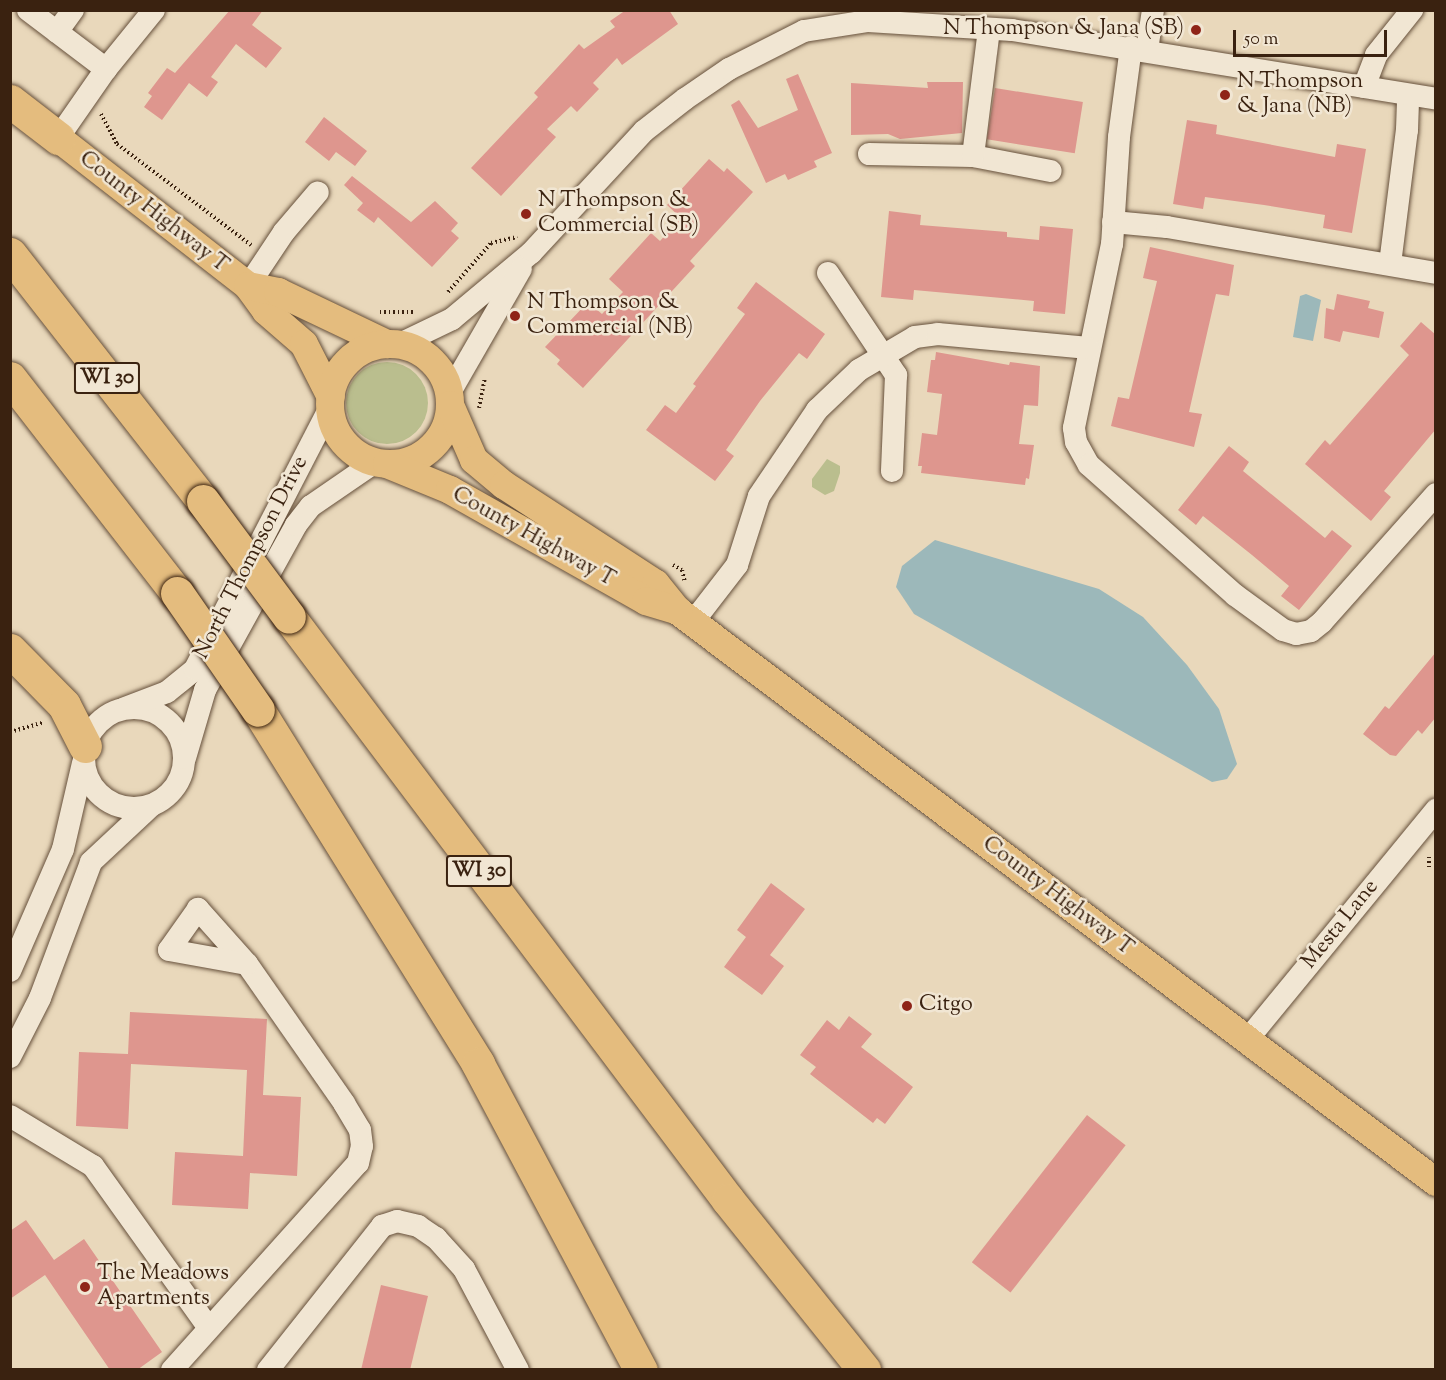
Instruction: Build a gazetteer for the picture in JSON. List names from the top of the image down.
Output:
{
  "streets": {
    "highway": ["WI 30"],
    "main road": ["County Highway T"],
    "street": ["North Thompson Drive", "Mesta Lane"]
  },
  "crossings": [
    ["County Highway T", "North Thompson Drive"],
    ["County Highway T", "Mesta Lane"]
  ],
  "places": [
    "N Thompson & Jana (SB)",
    "N Thompson & Jana (NB)",
    "N Thompson & Commercial (SB)",
    "N Thompson & Commercial (NB)",
    "Citgo",
    "The Meadows Apartments"
  ],
  "scale_bar": "50 m"
}
